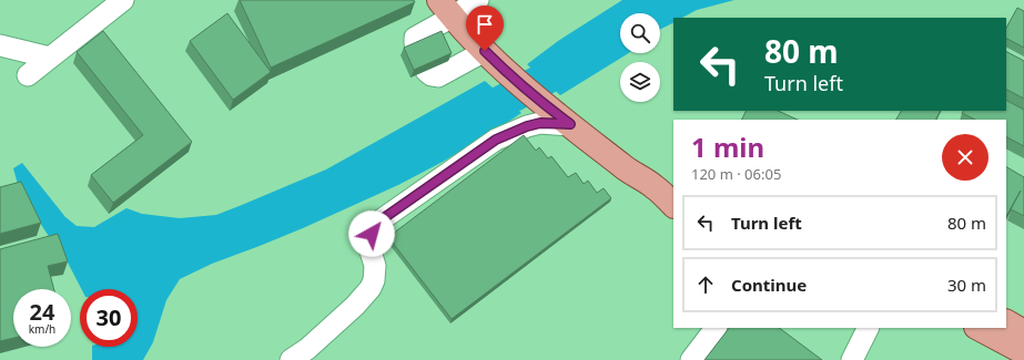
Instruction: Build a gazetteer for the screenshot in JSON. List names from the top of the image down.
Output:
{
  "page": {
    "turn": ["80 m", "Turn left"],
    "heading": ["1 min", "120 m · 06:05"],
    "list": [
      {
        "name": "Turn left",
        "value": "80 m"
      },
      {
        "name": "Continue",
        "value": "30 m"
      }
    ],
    "speed": "24 km/h",
    "limit": "30"
  }
}
